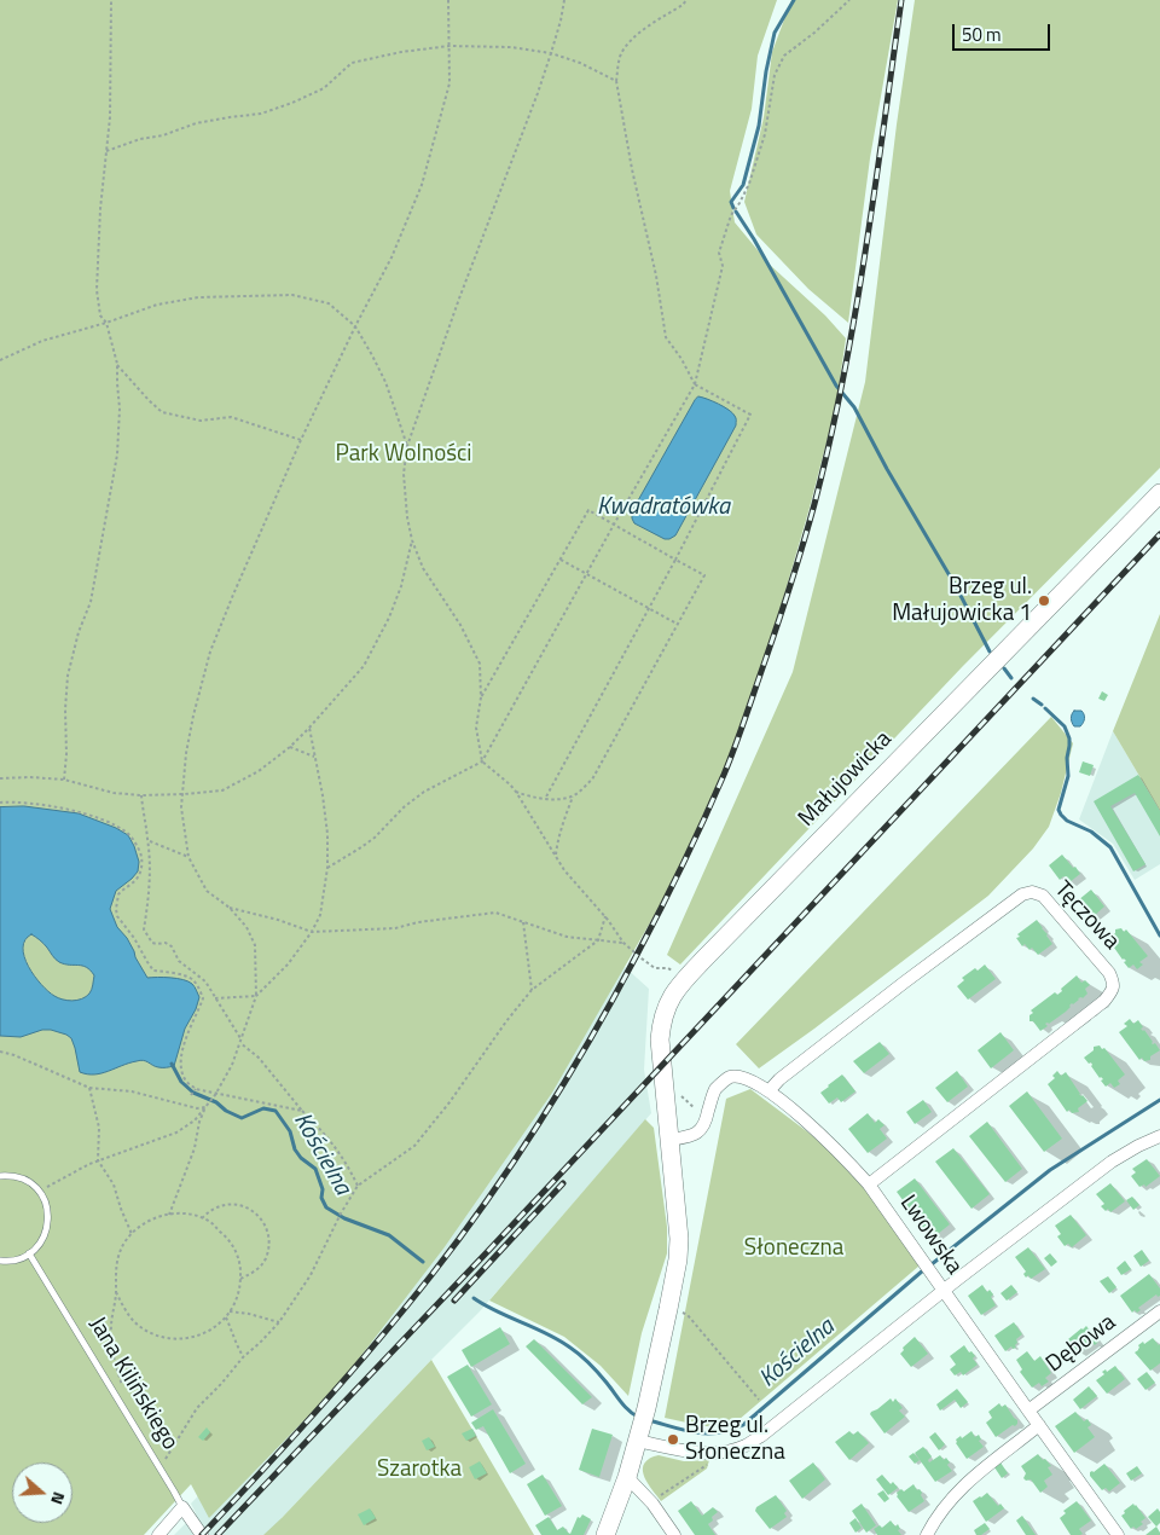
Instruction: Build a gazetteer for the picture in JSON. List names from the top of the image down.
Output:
{
  "streets": {
    "street": [
      "Małujowicka",
      "Tęczowa",
      "Lwowska",
      "Dębowa",
      "Jana Kilińskiego"
    ]
  },
  "crossings": [
    ["Małujowicka", "Lwowska"],
    ["Tęczowa", "Lwowska"],
    ["Lwowska", "Dębowa"]
  ],
  "water": ["Kwadratówka", "Kościelna"],
  "parks": ["Park Wolności", "Słoneczna", "Szarotka"],
  "places": ["Brzeg ul. Małujowicka 1", "Brzeg ul. Słoneczna"],
  "scale_bar": "50 m",
  "north": "right"
}
